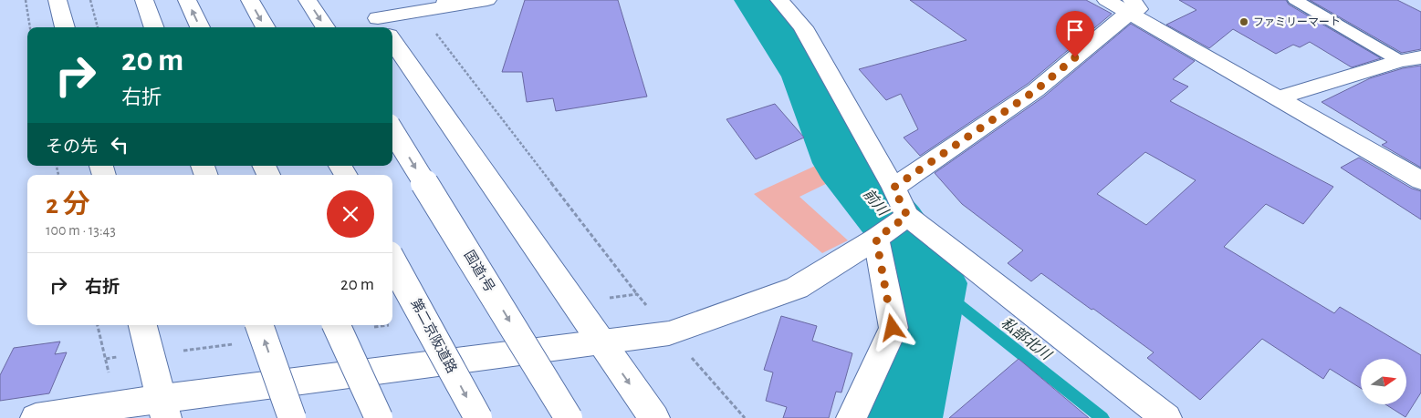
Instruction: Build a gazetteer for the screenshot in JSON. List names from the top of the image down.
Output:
{
  "streets": {
    "main road": ["国道1号", "第二京阪道路"]
  },
  "water": ["前川", "私部北川"],
  "places": ["ファミリーマート"],
  "north": "right",
  "page": {
    "turn": ["20 m", "右折"],
    "then": "その先",
    "heading": ["2 分", "100 m · 13:43"],
    "list": [
      {
        "name": "右折",
        "value": "20 m"
      }
    ]
  }
}
